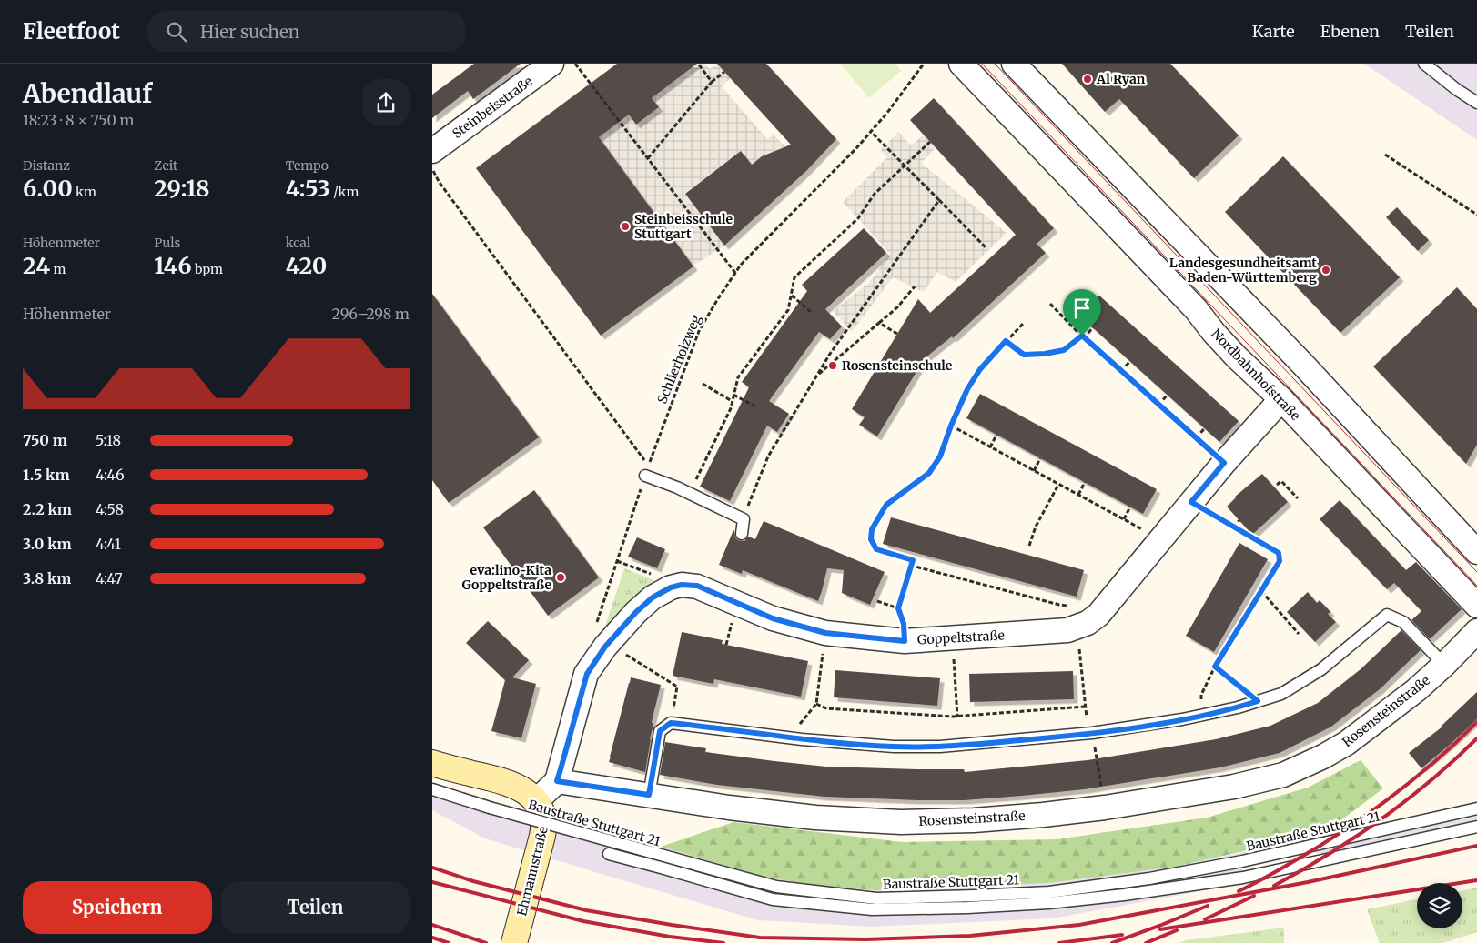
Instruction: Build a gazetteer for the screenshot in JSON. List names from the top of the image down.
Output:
{
  "streets": {
    "street": [
      "Steinbeisstraße",
      "Nordbahnhofstraße",
      "Goppeltstraße",
      "Rosensteinstraße",
      "Ehmannstraße"
    ],
    "lane": ["Baustraße Stuttgart 21"],
    "path": ["Schlierholzweg"]
  },
  "crossings": [
    ["Schlierholzweg", "Goppeltstraße"],
    ["Nordbahnhofstraße", "Goppeltstraße"],
    ["Goppeltstraße", "Rosensteinstraße"]
  ],
  "places": [
    "Al Ryan",
    "Steinbeisschule Stuttgart",
    "Landesgesundheitsamt Baden-Württemberg",
    "Rosensteinschule",
    "eva:lino-Kita Goppeltstraße"
  ],
  "page": {
    "header": "Fleetfoot",
    "search": "Hier suchen",
    "nav": ["Karte", "Ebenen", "Teilen"],
    "heading": ["Abendlauf", "18:23 · 8 × 750 m"],
    "stats": [
      ["Distanz", "6.00 km"],
      ["Zeit", "29:18"],
      ["Tempo", "4:53 /km"],
      ["Höhenmeter", "24 m"],
      ["Puls", "146 bpm"],
      ["kcal", "420"]
    ],
    "chart": ["Höhenmeter", "296–298 m"],
    "list": [
      {
        "name": "750 m",
        "note": "5:18"
      },
      {
        "name": "1.5 km",
        "note": "4:46"
      },
      {
        "name": "2.2 km",
        "note": "4:58"
      },
      {
        "name": "3.0 km",
        "note": "4:41"
      },
      {
        "name": "3.8 km",
        "note": "4:47"
      }
    ],
    "buttons": ["Speichern", "Teilen"]
  }
}
